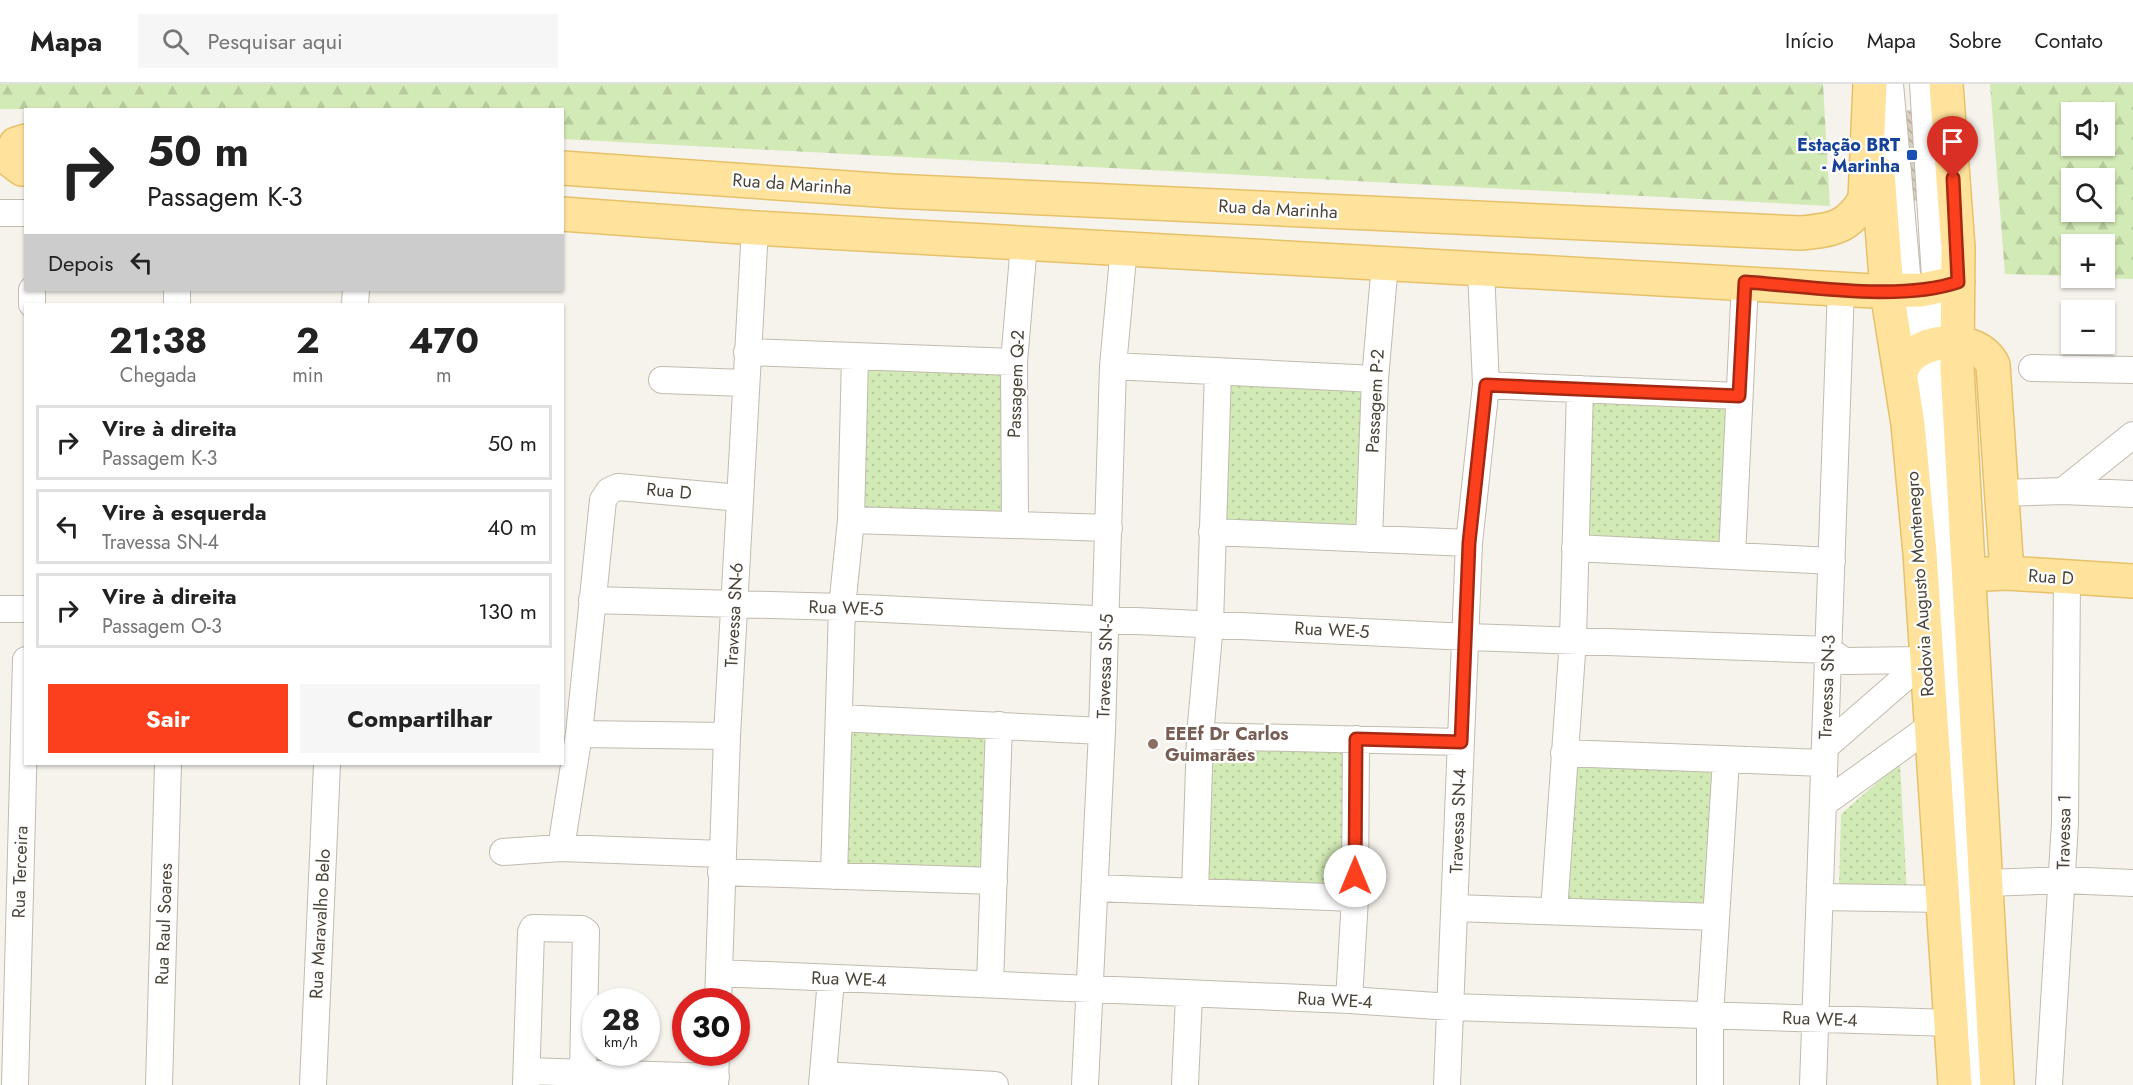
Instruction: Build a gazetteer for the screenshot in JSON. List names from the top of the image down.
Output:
{
  "streets": {
    "main road": ["Rua da Marinha", "Rua D", "Rodovia Augusto Montenegro"],
    "street": [
      "Passagem Q-2",
      "Passagem P-2",
      "Rua WE-5",
      "Travessa SN-6",
      "Travessa SN-5",
      "Travessa SN-3",
      "Travessa SN-4",
      "Travessa 1",
      "Rua Terceira",
      "Rua Raul Soares",
      "Rua Maravalho Belo",
      "Rua WE-4"
    ]
  },
  "crossings": [
    ["Rua da Marinha", "Rodovia Augusto Montenegro"],
    ["Rua D", "Rodovia Augusto Montenegro"],
    ["Rua D", "Rua WE-5"],
    ["Rua D", "Travessa SN-6"],
    ["Rua D", "Travessa 1"],
    ["Rodovia Augusto Montenegro", "Rua WE-5"],
    ["Rodovia Augusto Montenegro", "Rua WE-4"],
    ["Rua WE-5", "Travessa SN-6"],
    ["Rua WE-5", "Travessa SN-5"],
    ["Rua WE-5", "Travessa SN-3"],
    ["Rua WE-5", "Travessa SN-4"],
    ["Travessa SN-6", "Rua WE-4"],
    ["Travessa SN-5", "Rua WE-4"],
    ["Travessa SN-3", "Rua WE-4"],
    ["Travessa SN-4", "Rua WE-4"]
  ],
  "places": {
    "transit": ["Estação BRT - Marinha"],
    "other": ["EEEf Dr Carlos Guimarães"]
  },
  "page": {
    "header": "Mapa",
    "search": "Pesquisar aqui",
    "nav": [
      "Início",
      "Mapa",
      "Sobre",
      "Contato"
    ],
    "map_buttons": ["+", "−"],
    "turn": ["50 m", "Passagem K-3"],
    "then": "Depois",
    "eta": [
      "21:38",
      "Chegada",
      "2",
      "min",
      "470",
      "m"
    ],
    "list": [
      {
        "name": "Vire à direita",
        "note": "Passagem K-3",
        "value": "50 m"
      },
      {
        "name": "Vire à esquerda",
        "note": "Travessa SN-4",
        "value": "40 m"
      },
      {
        "name": "Vire à direita",
        "note": "Passagem O-3",
        "value": "130 m"
      }
    ],
    "buttons": ["Sair", "Compartilhar"],
    "speed": "28 km/h",
    "limit": "30"
  }
}
